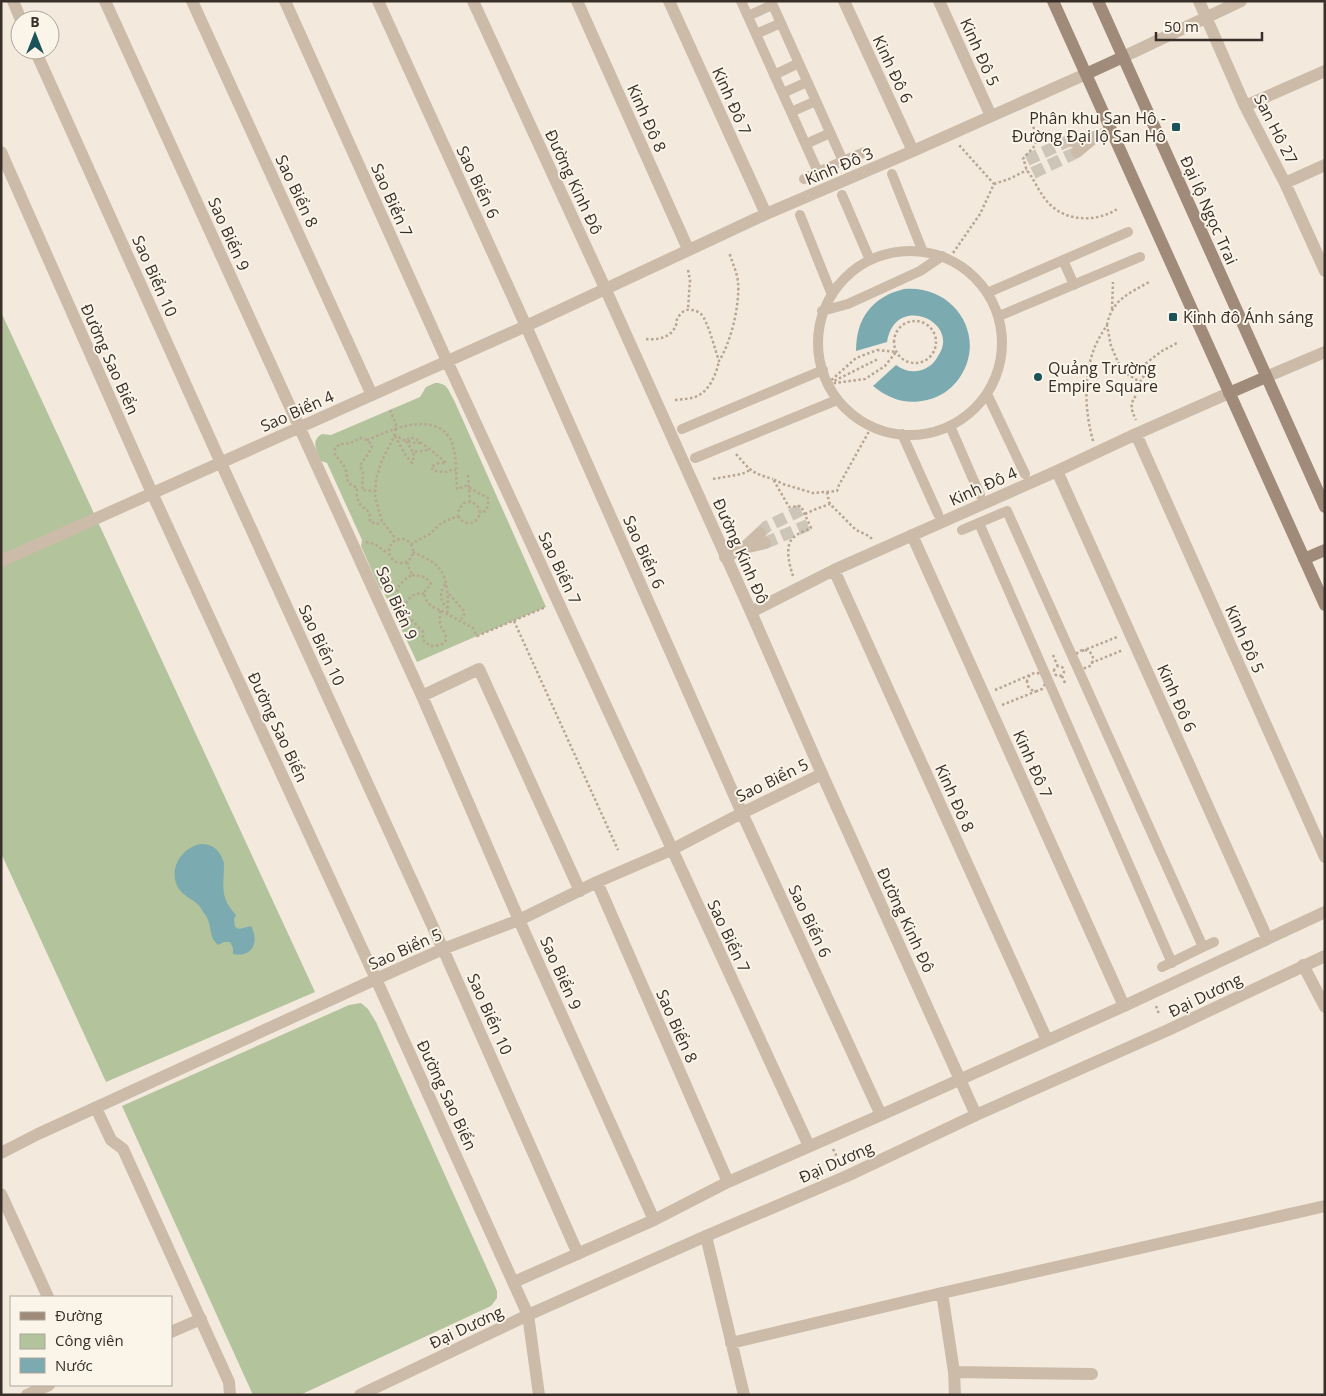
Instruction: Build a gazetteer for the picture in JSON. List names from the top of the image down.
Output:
{
  "streets": {
    "main road": ["Đại lộ Ngọc Trai"],
    "street": [
      "Kinh Đô 5",
      "Kinh Đô 6",
      "Kinh Đô 7",
      "Kinh Đô 8",
      "San Hô 27",
      "Kinh Đô 3",
      "Sao Biển 6",
      "Đường Kinh Đô",
      "Sao Biển 8",
      "Sao Biển 7",
      "Sao Biển 9",
      "Sao Biển 10",
      "Đường Sao Biển",
      "Sao Biển 4",
      "Kinh Đô 4",
      "Sao Biển 5",
      "Đại Dương"
    ]
  },
  "crossings": [
    ["Kinh Đô 5", "Kinh Đô 3"],
    ["Kinh Đô 5", "Kinh Đô 4"],
    ["Kinh Đô 6", "Kinh Đô 3"],
    ["Kinh Đô 6", "Kinh Đô 4"],
    ["Kinh Đô 7", "Kinh Đô 3"],
    ["Kinh Đô 7", "Kinh Đô 4"],
    ["Kinh Đô 8", "Kinh Đô 3"],
    ["Kinh Đô 8", "Kinh Đô 4"],
    ["Kinh Đô 3", "Đường Kinh Đô"],
    ["Kinh Đô 3", "Sao Biển 4"],
    ["Sao Biển 6", "Sao Biển 4"],
    ["Sao Biển 6", "Sao Biển 5"],
    ["Đường Kinh Đô", "Sao Biển 4"],
    ["Đường Kinh Đô", "Kinh Đô 4"],
    ["Đường Kinh Đô", "Sao Biển 5"],
    ["Đường Kinh Đô", "Đại Dương"],
    ["Sao Biển 8", "Sao Biển 4"],
    ["Sao Biển 8", "Sao Biển 5"],
    ["Sao Biển 7", "Sao Biển 4"],
    ["Sao Biển 7", "Sao Biển 5"],
    ["Sao Biển 9", "Sao Biển 4"],
    ["Sao Biển 9", "Sao Biển 5"],
    ["Sao Biển 10", "Sao Biển 4"],
    ["Sao Biển 10", "Sao Biển 5"],
    ["Đường Sao Biển", "Sao Biển 4"],
    ["Đường Sao Biển", "Sao Biển 5"],
    ["Đường Sao Biển", "Đại Dương"]
  ],
  "places": {
    "transit": ["Phân khu San Hô - Đường Đại lộ San Hô", "Kinh đô Ánh sáng"],
    "other": ["Quảng Trường Empire Square"]
  },
  "legend": ["Đường", "Công viên", "Nước"],
  "scale_bar": "50 m",
  "north": "top"
}
